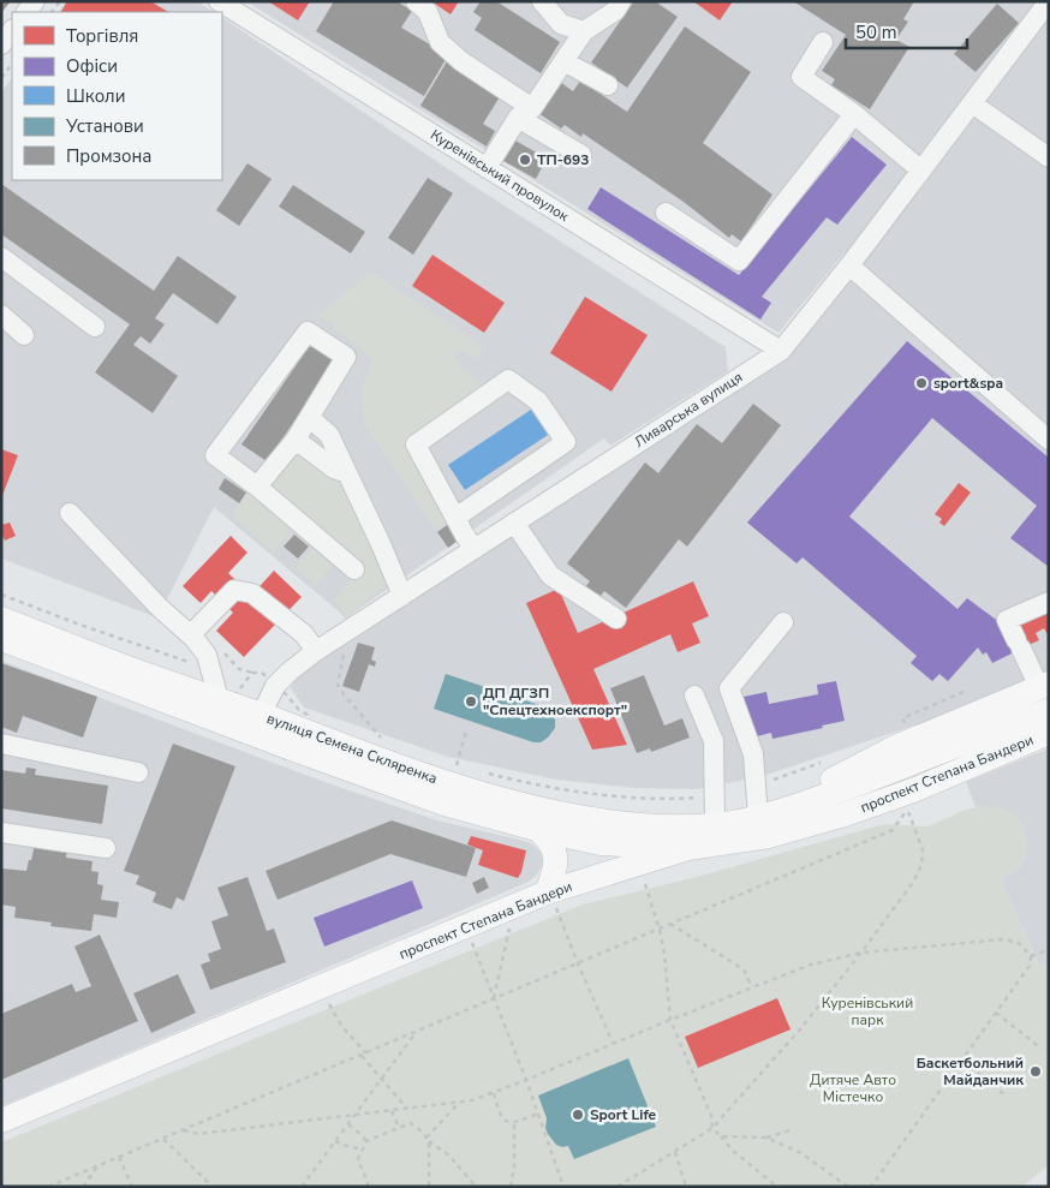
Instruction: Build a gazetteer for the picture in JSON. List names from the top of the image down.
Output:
{
  "streets": {
    "main road": ["вулиця Семена Скляренка", "проспект Степана Бандери"],
    "street": ["Куренівський провулок", "Ливарська вулиця"]
  },
  "crossings": [
    ["Куренівський провулок", "Ливарська вулиця"],
    ["Ливарська вулиця", "вулиця Семена Скляренка"],
    ["вулиця Семена Скляренка", "проспект Степана Бандери"]
  ],
  "parks": ["Куренівський парк", "Дитяче Авто Містечко"],
  "places": [
    "ТП-693",
    "sport&spa",
    "ДП ДГЗП \"Спецтехноекспорт\"",
    "Баскетбольний Майданчик",
    "Sport Life"
  ],
  "legend": [
    "Торгівля",
    "Офіси",
    "Школи",
    "Установи",
    "Промзона"
  ],
  "scale_bar": "50 m"
}
